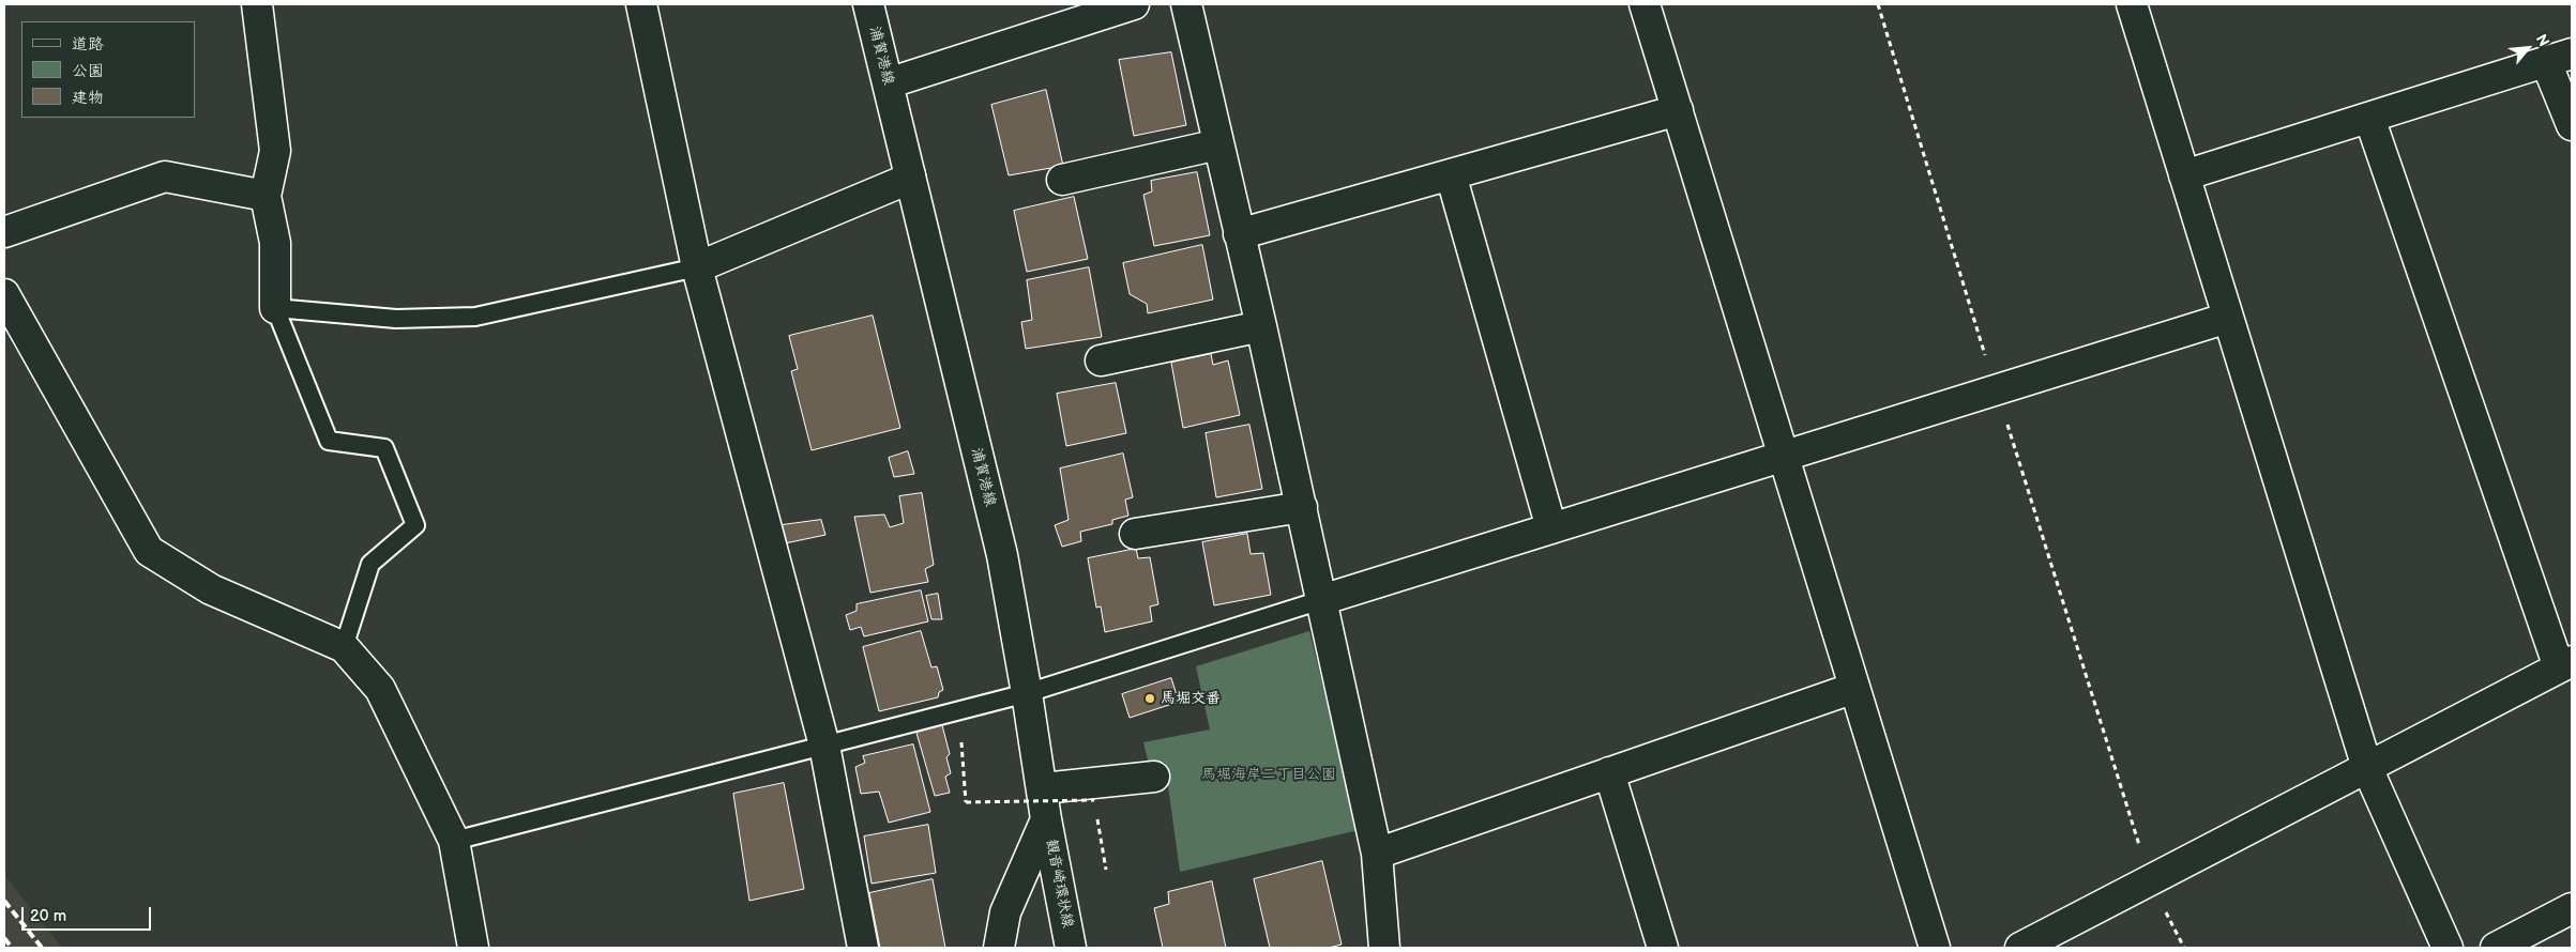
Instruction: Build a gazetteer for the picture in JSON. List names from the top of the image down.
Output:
{
  "streets": {
    "street": ["浦賀港線", "観音崎環状線"]
  },
  "crossings": [
    ["浦賀港線", "観音崎環状線"]
  ],
  "parks": ["馬堀海岸二丁目公園"],
  "places": ["馬堀交番"],
  "legend": ["道路", "公園", "建物"],
  "scale_bar": "20 m",
  "north": "top right"
}
